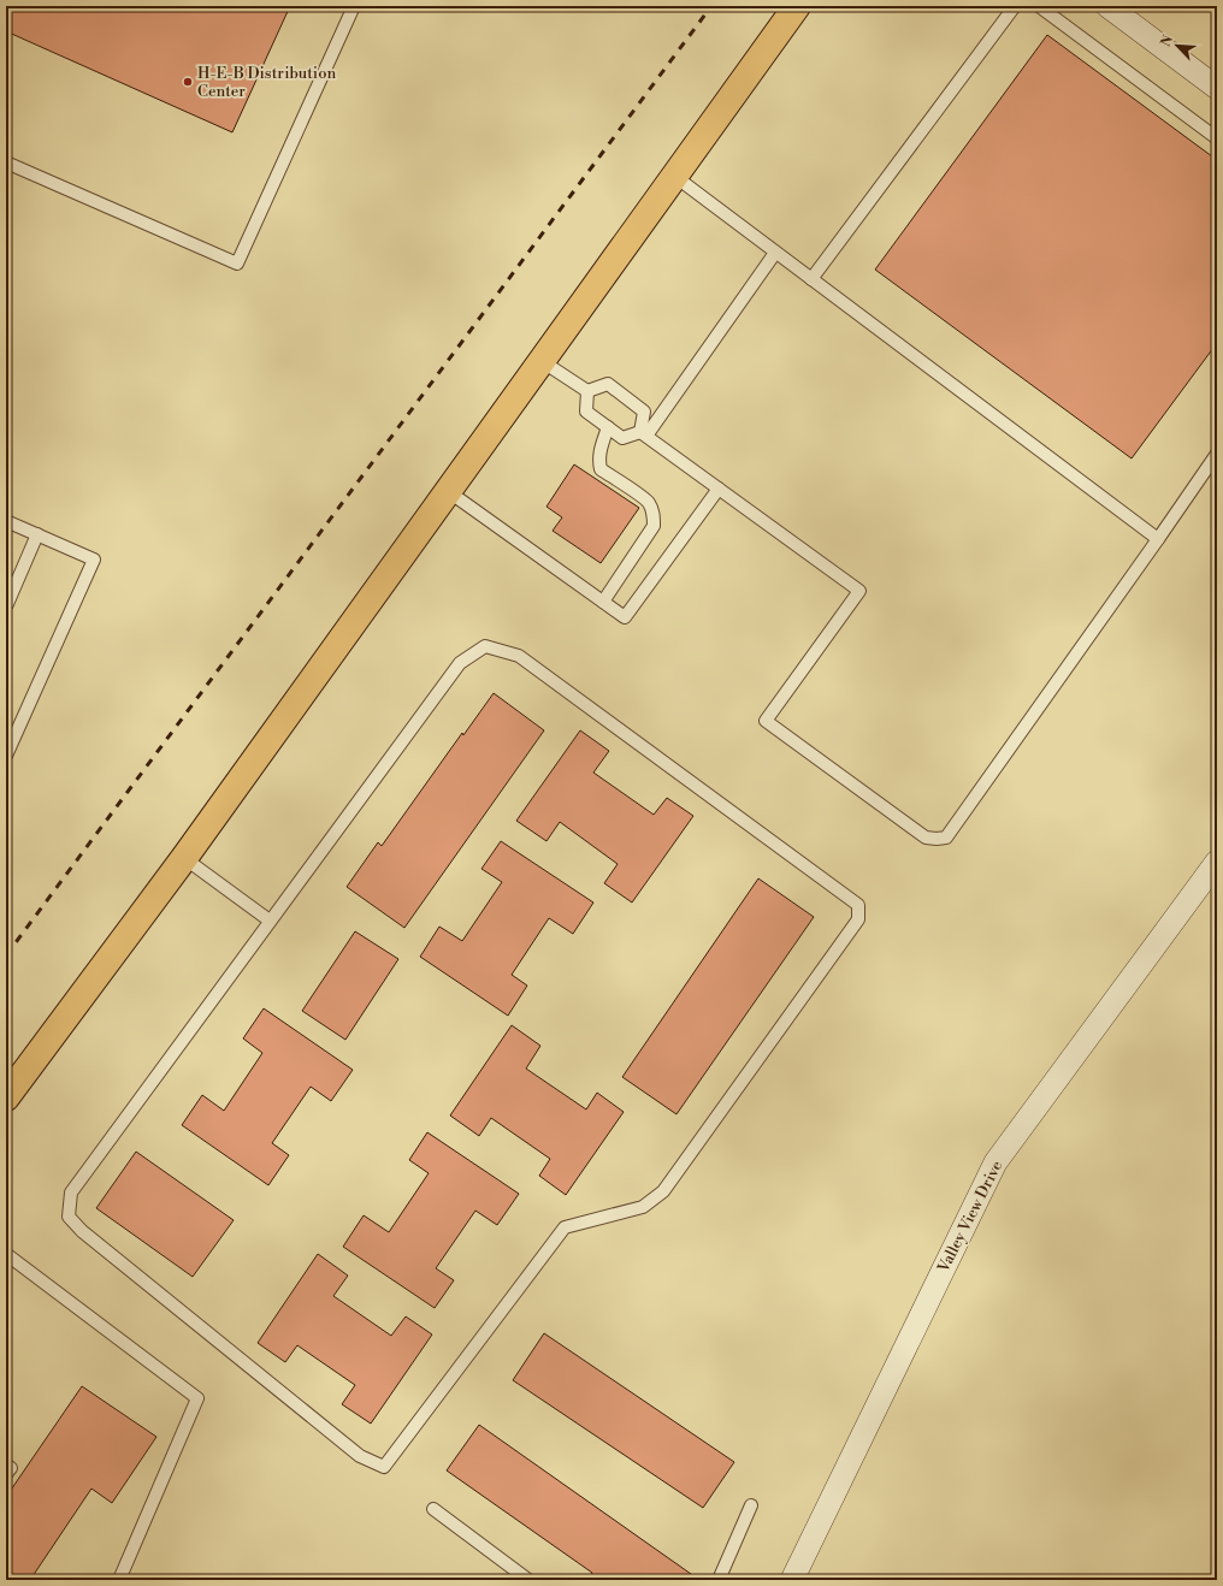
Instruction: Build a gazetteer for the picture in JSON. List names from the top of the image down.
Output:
{
  "streets": {
    "street": ["Valley View Drive"]
  },
  "places": ["H-E-B Distribution Center"],
  "north": "top left"
}
